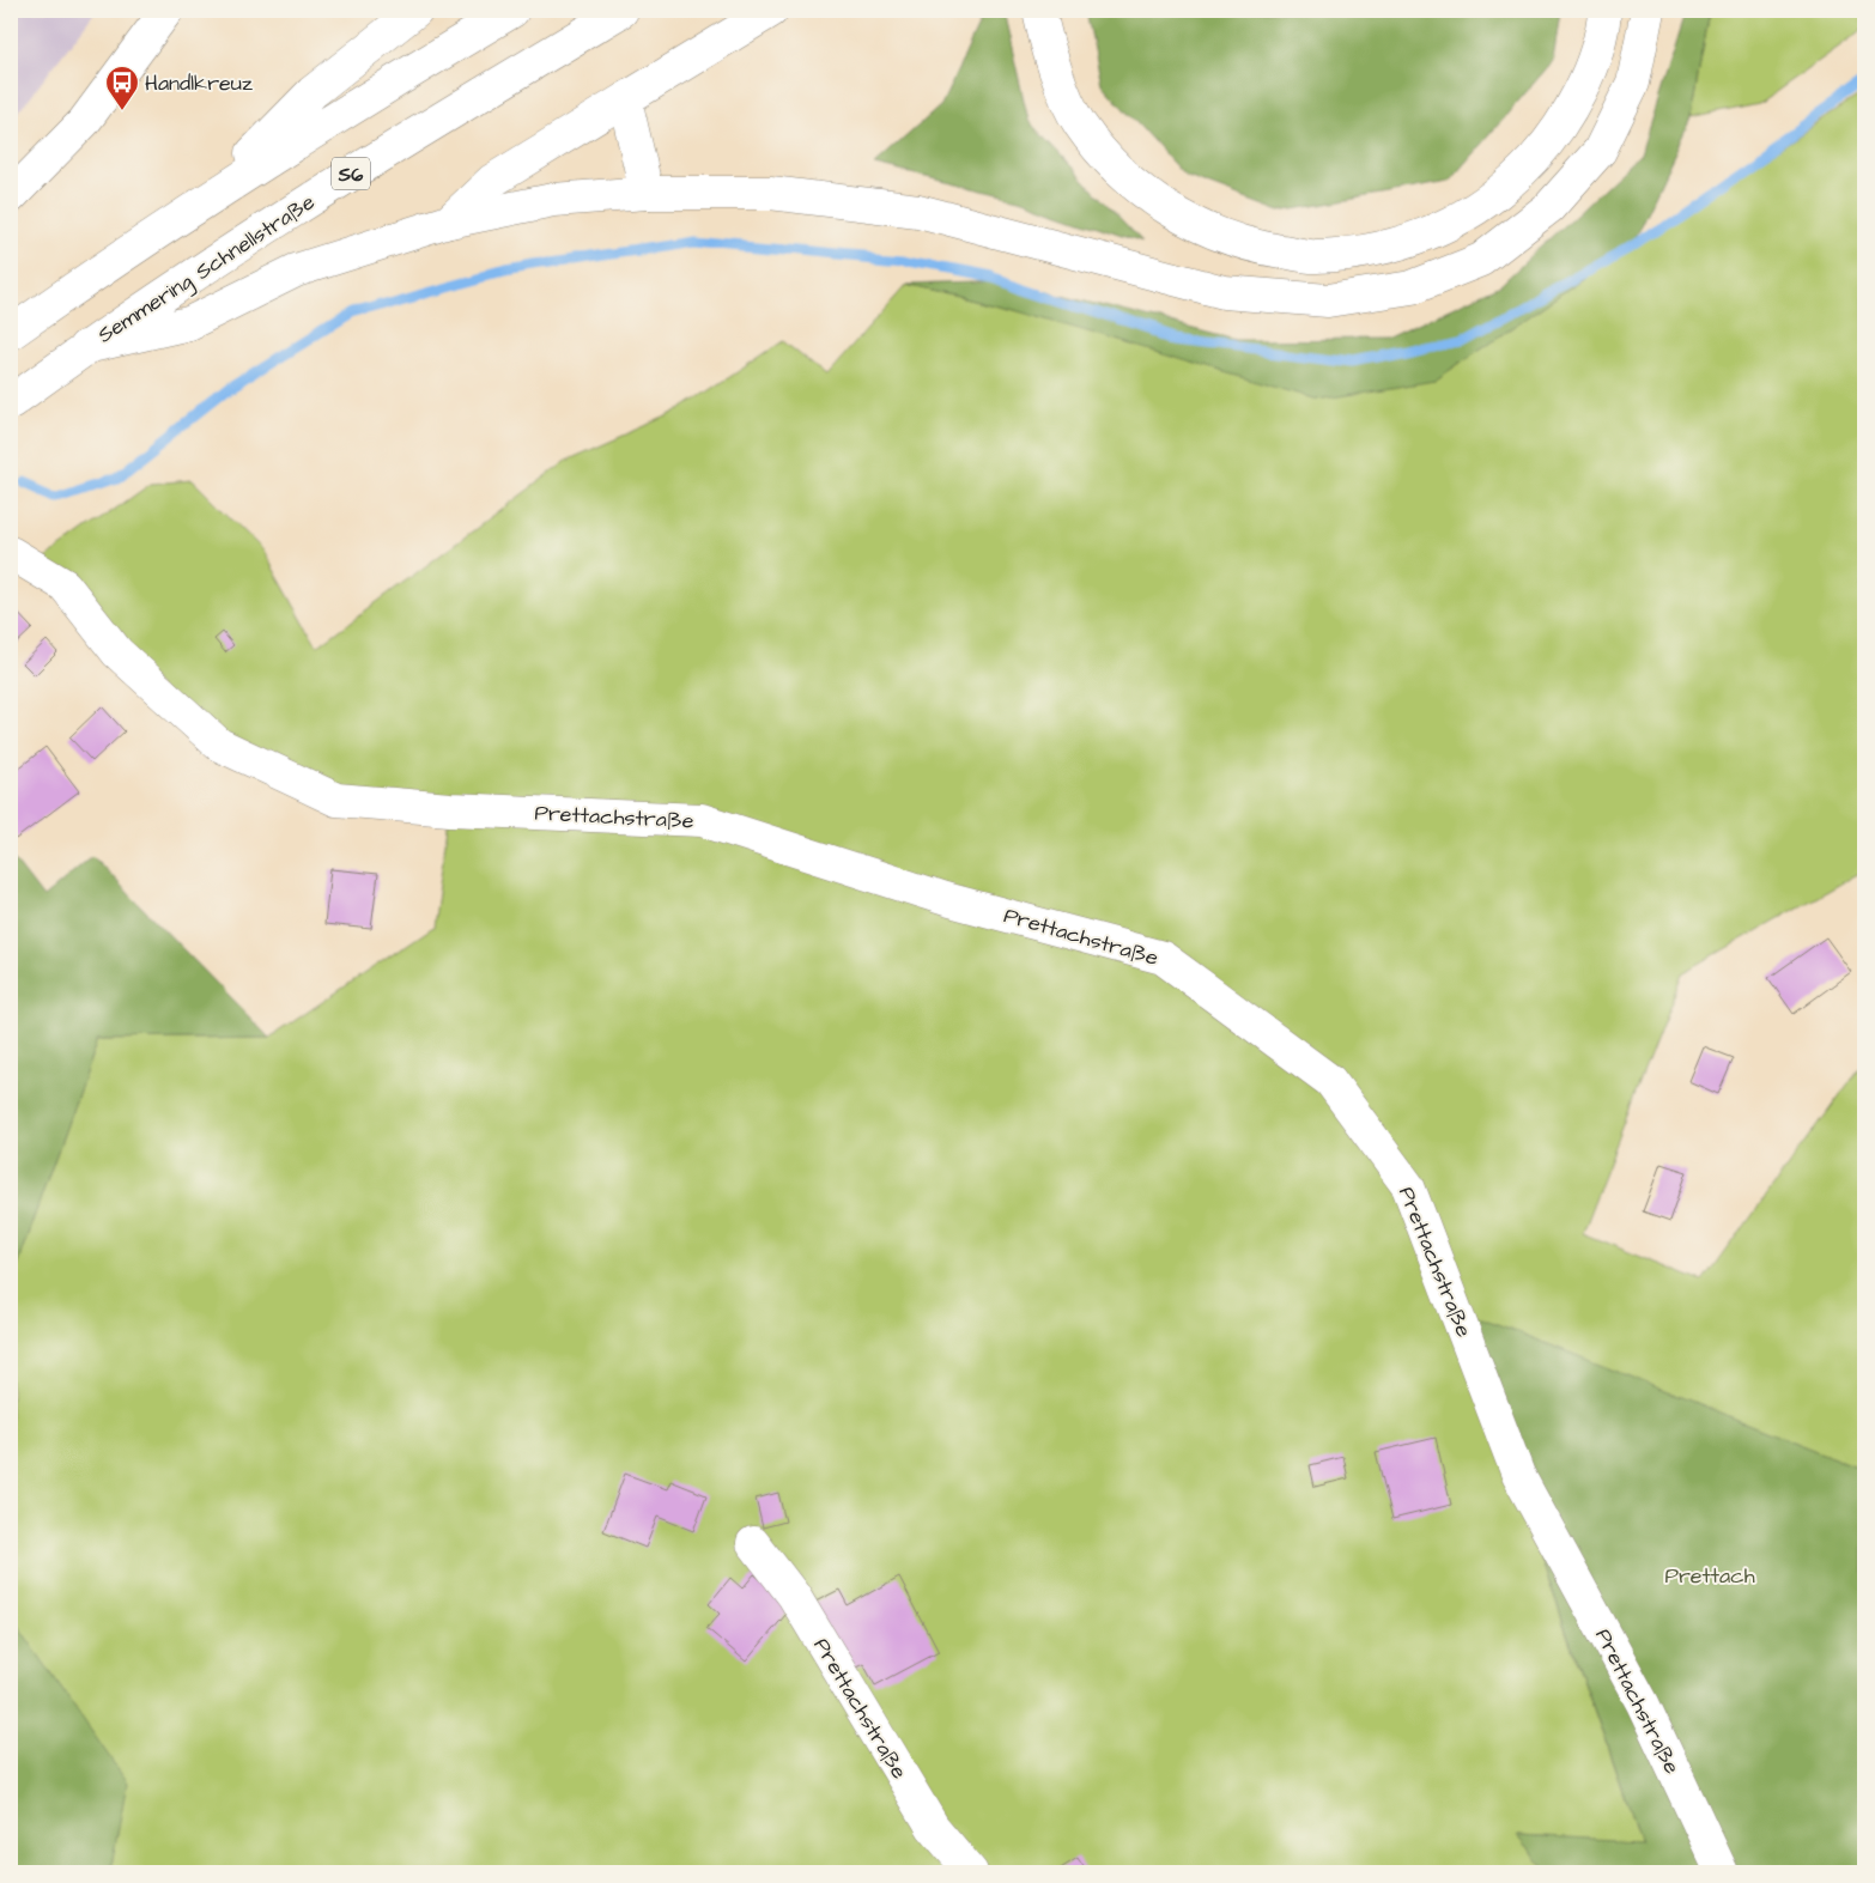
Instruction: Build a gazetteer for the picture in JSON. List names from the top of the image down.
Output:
{
  "streets": {
    "main road": ["S6", "Semmering Schnellstraße", "Prettachstraße"]
  },
  "parks": ["Prettach"],
  "places": {
    "bus stop": ["Handlkreuz"]
  }
}
